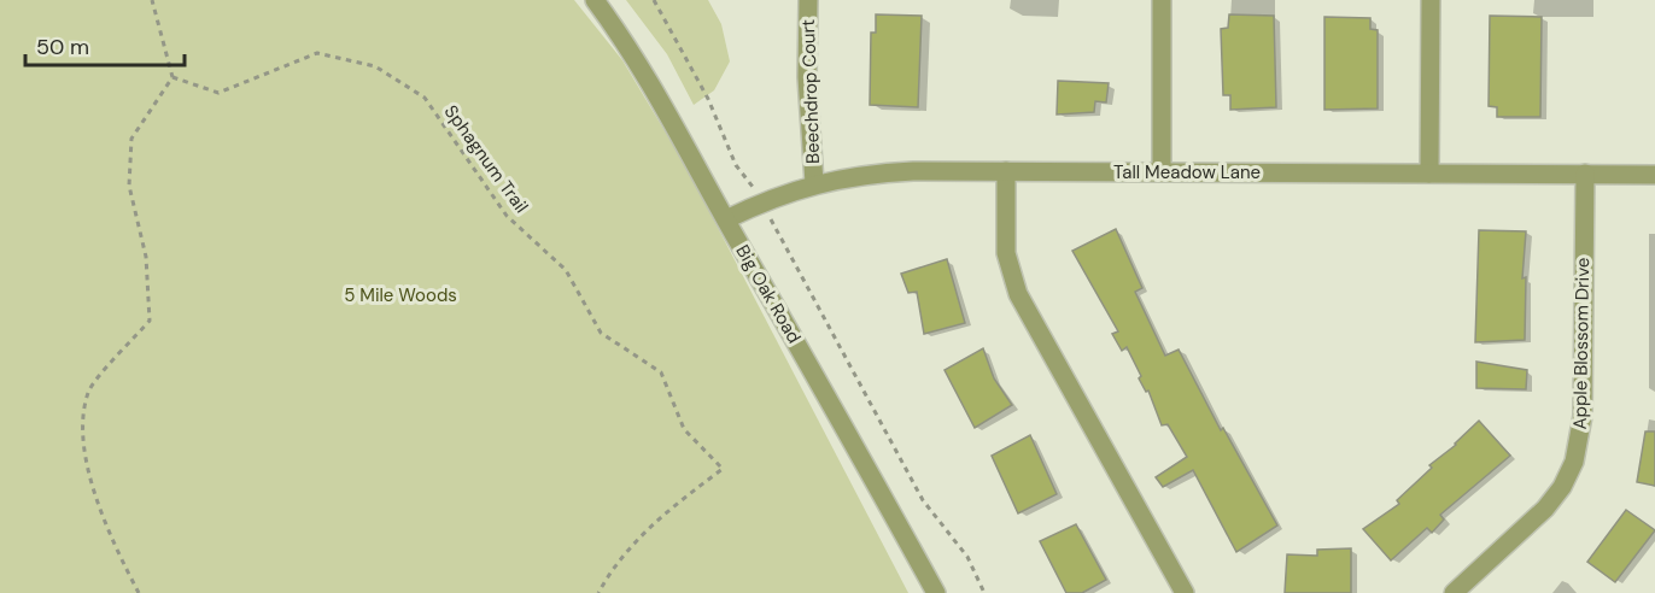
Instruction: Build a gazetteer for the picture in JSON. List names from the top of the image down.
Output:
{
  "streets": {
    "street": [
      "Beechdrop Court",
      "Tall Meadow Lane",
      "Big Oak Road",
      "Apple Blossom Drive"
    ],
    "path": ["Sphagnum Trail"]
  },
  "crossings": [
    ["Beechdrop Court", "Tall Meadow Lane"],
    ["Tall Meadow Lane", "Big Oak Road"],
    ["Tall Meadow Lane", "Apple Blossom Drive"]
  ],
  "parks": ["5 Mile Woods"],
  "scale_bar": "50 m"
}
